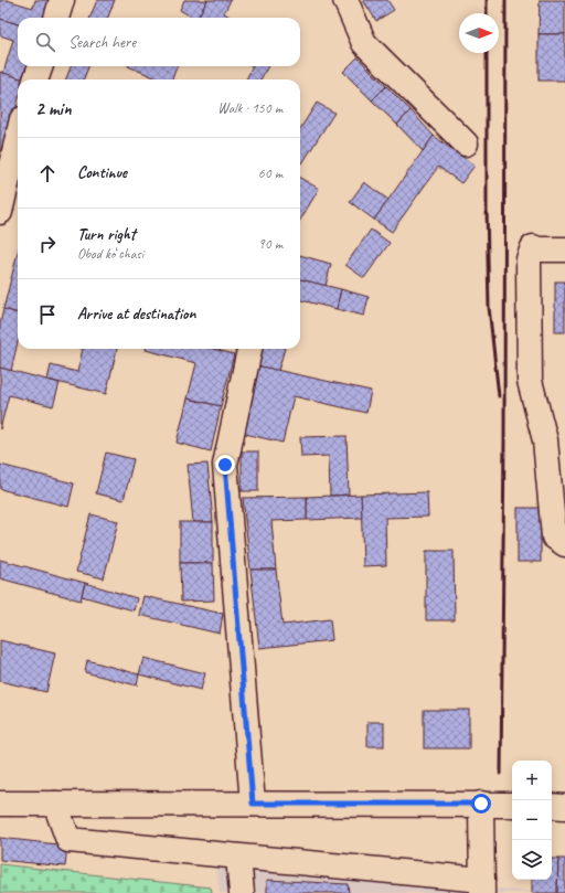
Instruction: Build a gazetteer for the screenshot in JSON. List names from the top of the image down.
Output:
{
  "north": "right",
  "page": {
    "search": "Search here",
    "heading": ["2 min", "Walk · 150 m"],
    "list": [
      ["Continue", "60 m"],
      ["Turn right", "Obod koʻchasi", "90 m"],
      "Arrive at destination"
    ],
    "map_buttons": ["+", "−"]
  }
}
